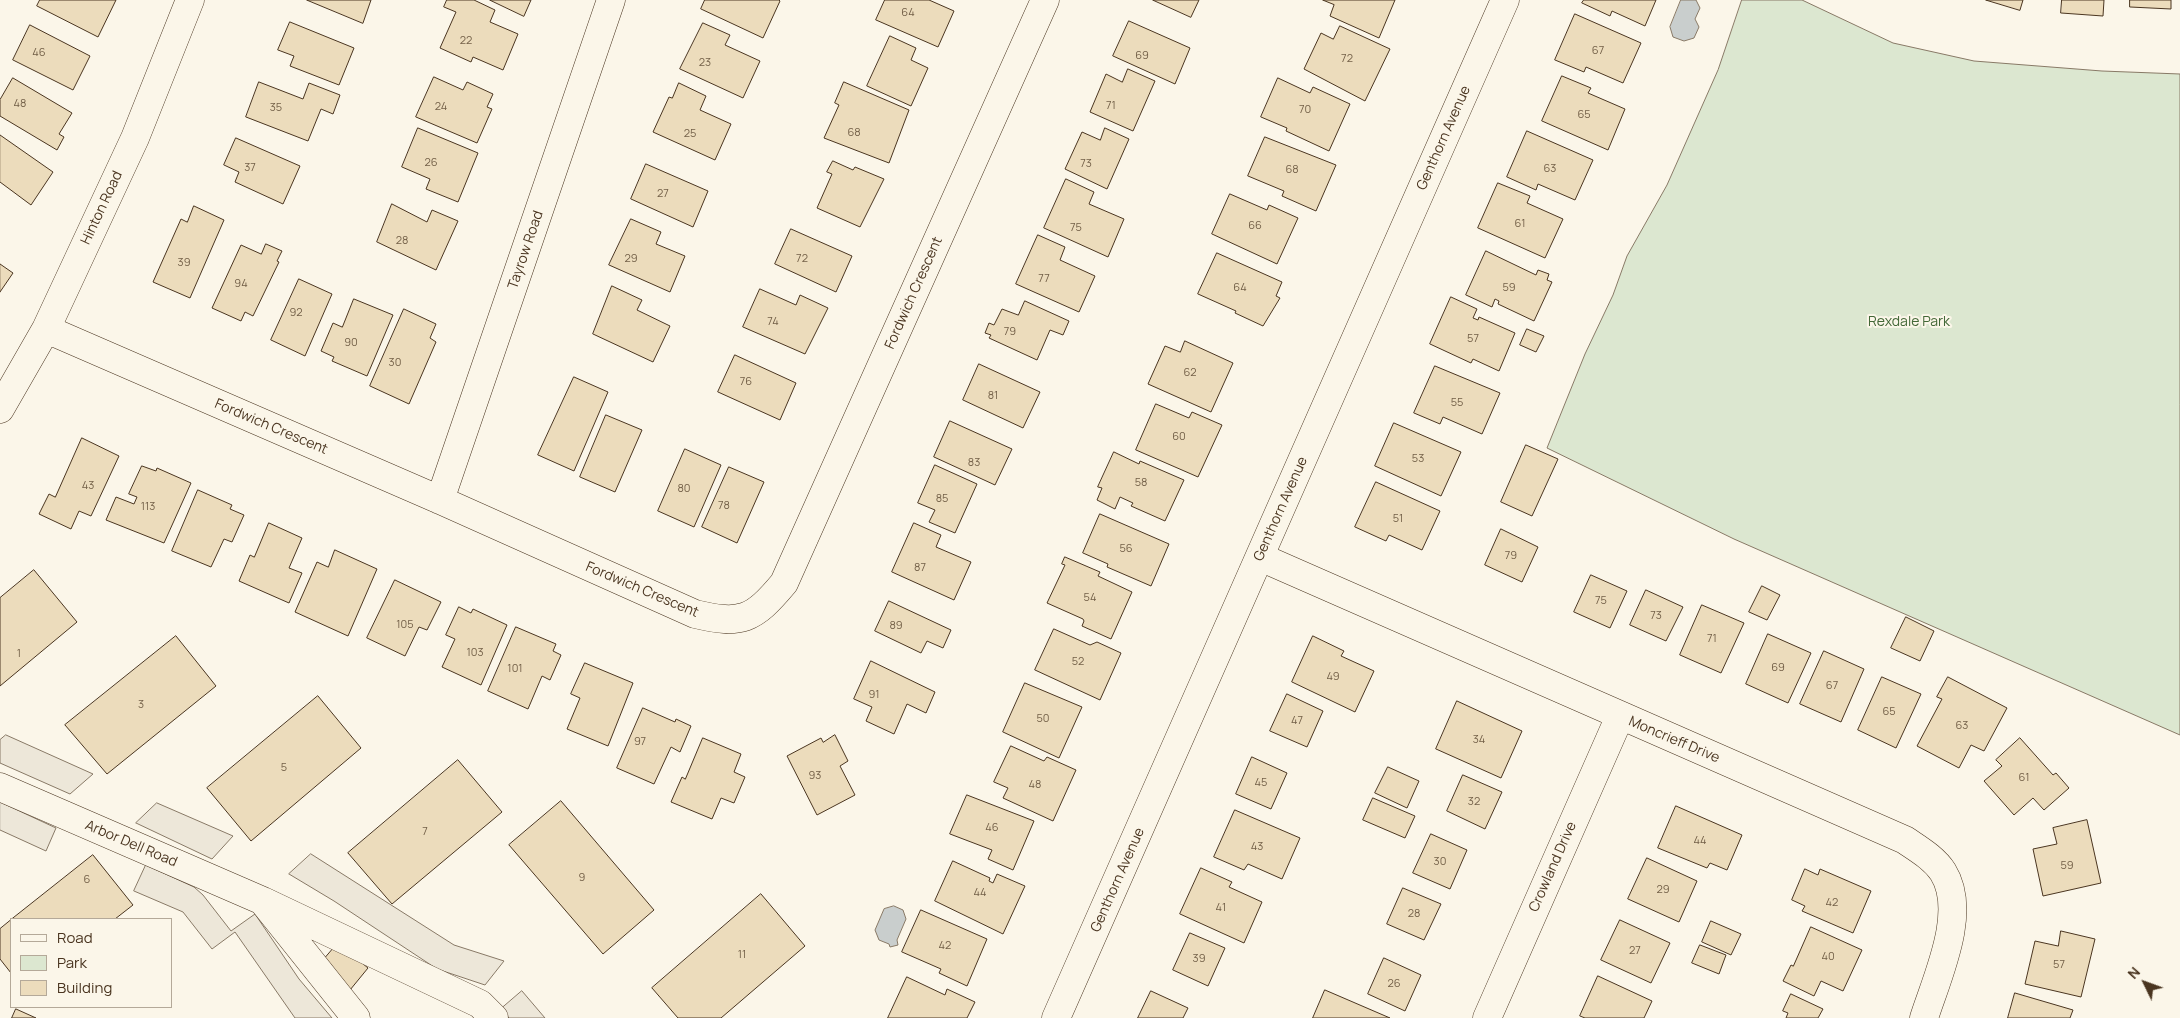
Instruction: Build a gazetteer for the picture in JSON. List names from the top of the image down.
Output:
{
  "streets": {
    "street": [
      "Genthorn Avenue",
      "Hinton Road",
      "Tayrow Road",
      "Fordwich Crescent",
      "Moncrieff Drive",
      "Arbor Dell Road",
      "Crowland Drive"
    ]
  },
  "crossings": [
    ["Genthorn Avenue", "Moncrieff Drive"],
    ["Hinton Road", "Fordwich Crescent"],
    ["Tayrow Road", "Fordwich Crescent"],
    ["Moncrieff Drive", "Crowland Drive"]
  ],
  "parks": ["Rexdale Park"],
  "house_numbers": [
    "64",
    "22",
    "67",
    "46",
    "69",
    "72",
    "23",
    "48",
    "71",
    "24",
    "35",
    "70",
    "65",
    "68",
    "25",
    "26",
    "73",
    "37",
    "63",
    "68",
    "27",
    "61",
    "66",
    "75",
    "28",
    "29",
    "72",
    "39",
    "77",
    "94",
    "64",
    "59",
    "92",
    "74",
    "79",
    "57",
    "90",
    "30",
    "62",
    "76",
    "81",
    "55",
    "60",
    "53",
    "83",
    "58",
    "43",
    "80",
    "85",
    "78",
    "113",
    "51",
    "56",
    "79",
    "87",
    "54",
    "75",
    "73",
    "105",
    "89",
    "71",
    "103",
    "1",
    "52",
    "69",
    "101",
    "49",
    "67",
    "91",
    "3",
    "65",
    "50",
    "47",
    "63",
    "34",
    "97",
    "5",
    "93",
    "61",
    "45",
    "48",
    "32",
    "46",
    "7",
    "44",
    "43",
    "30",
    "59",
    "9",
    "6",
    "29",
    "44",
    "42",
    "41",
    "28",
    "42",
    "27",
    "11",
    "40",
    "39",
    "57",
    "26"
  ],
  "legend": ["Road", "Park", "Building"],
  "north": "top left"
}
